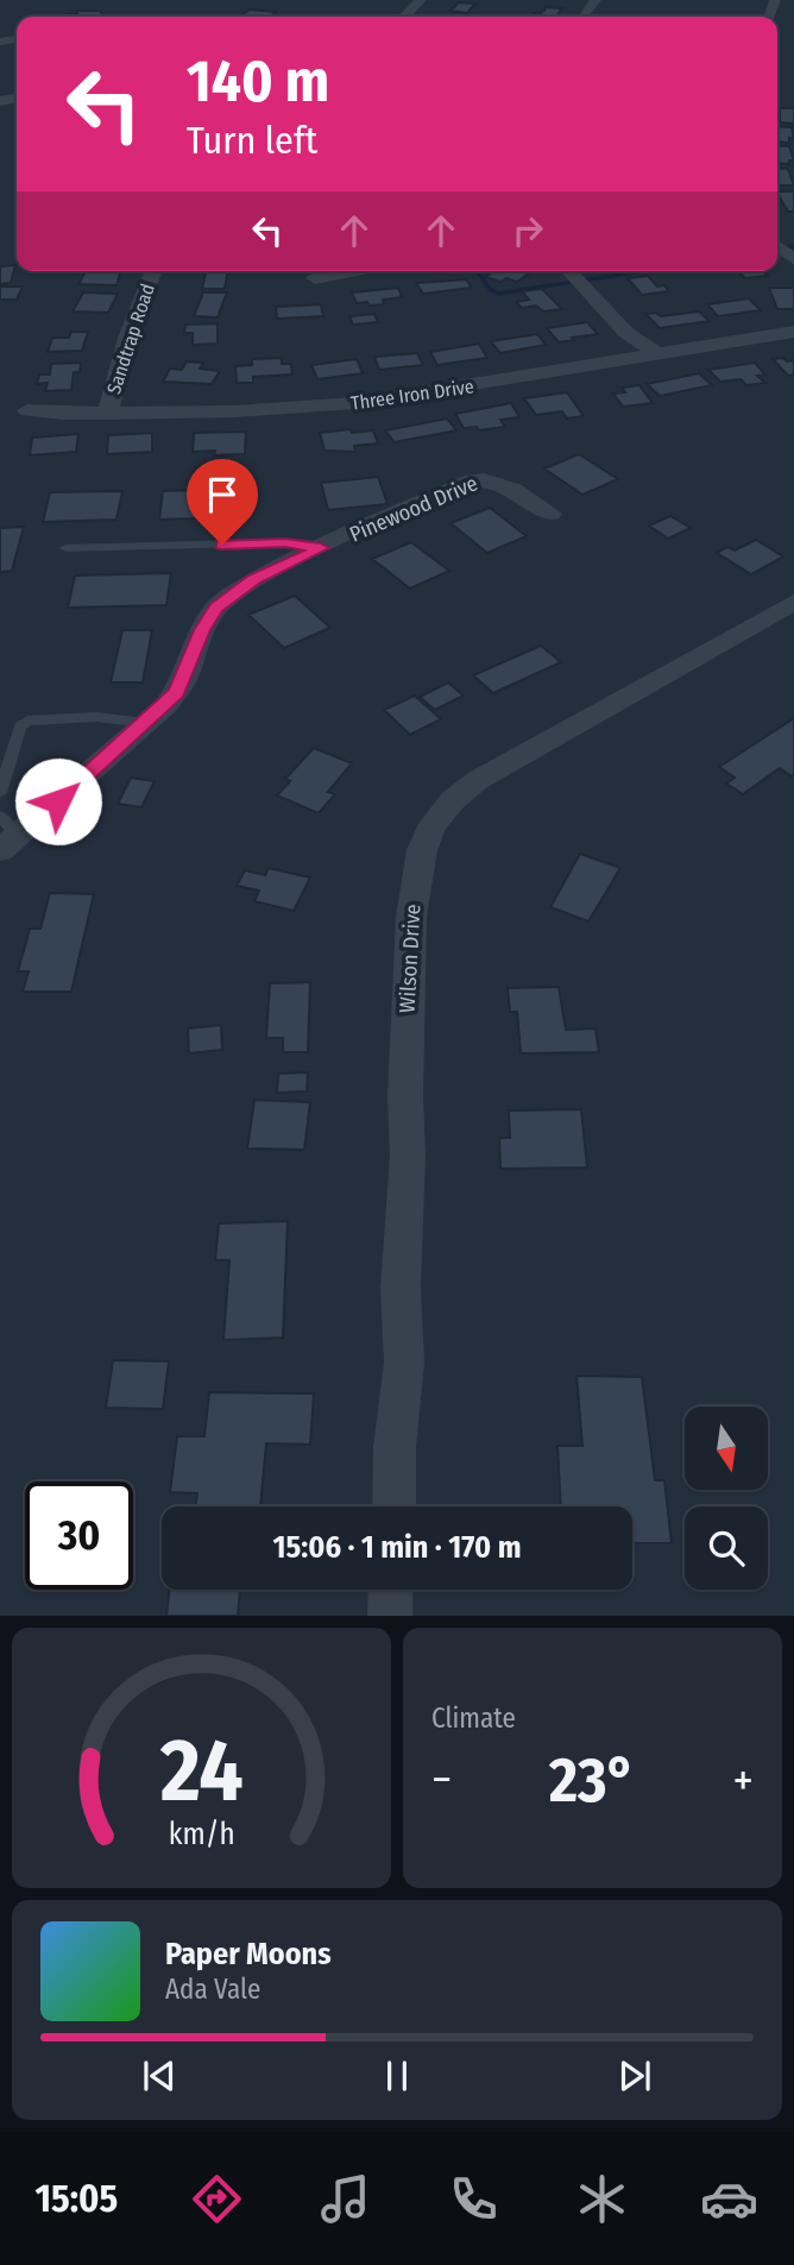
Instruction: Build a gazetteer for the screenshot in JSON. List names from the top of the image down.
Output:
{
  "streets": {
    "street": [
      "Sandtrap Road",
      "Three Iron Drive",
      "Pinewood Drive",
      "Wilson Drive"
    ]
  },
  "crossings": [
    ["Sandtrap Road", "Three Iron Drive"]
  ],
  "north": "bottom",
  "page": {
    "turn": ["140 m", "Turn left"],
    "limit": "30",
    "trip": "15:06 · 1 min · 170 m",
    "tile": "Climate",
    "heat": ["−", "23°", "+"],
    "song": ["Paper Moons", "Ada Vale"],
    "tabs": "15:05",
    "gauge": ["24", "km/h"]
  }
}
